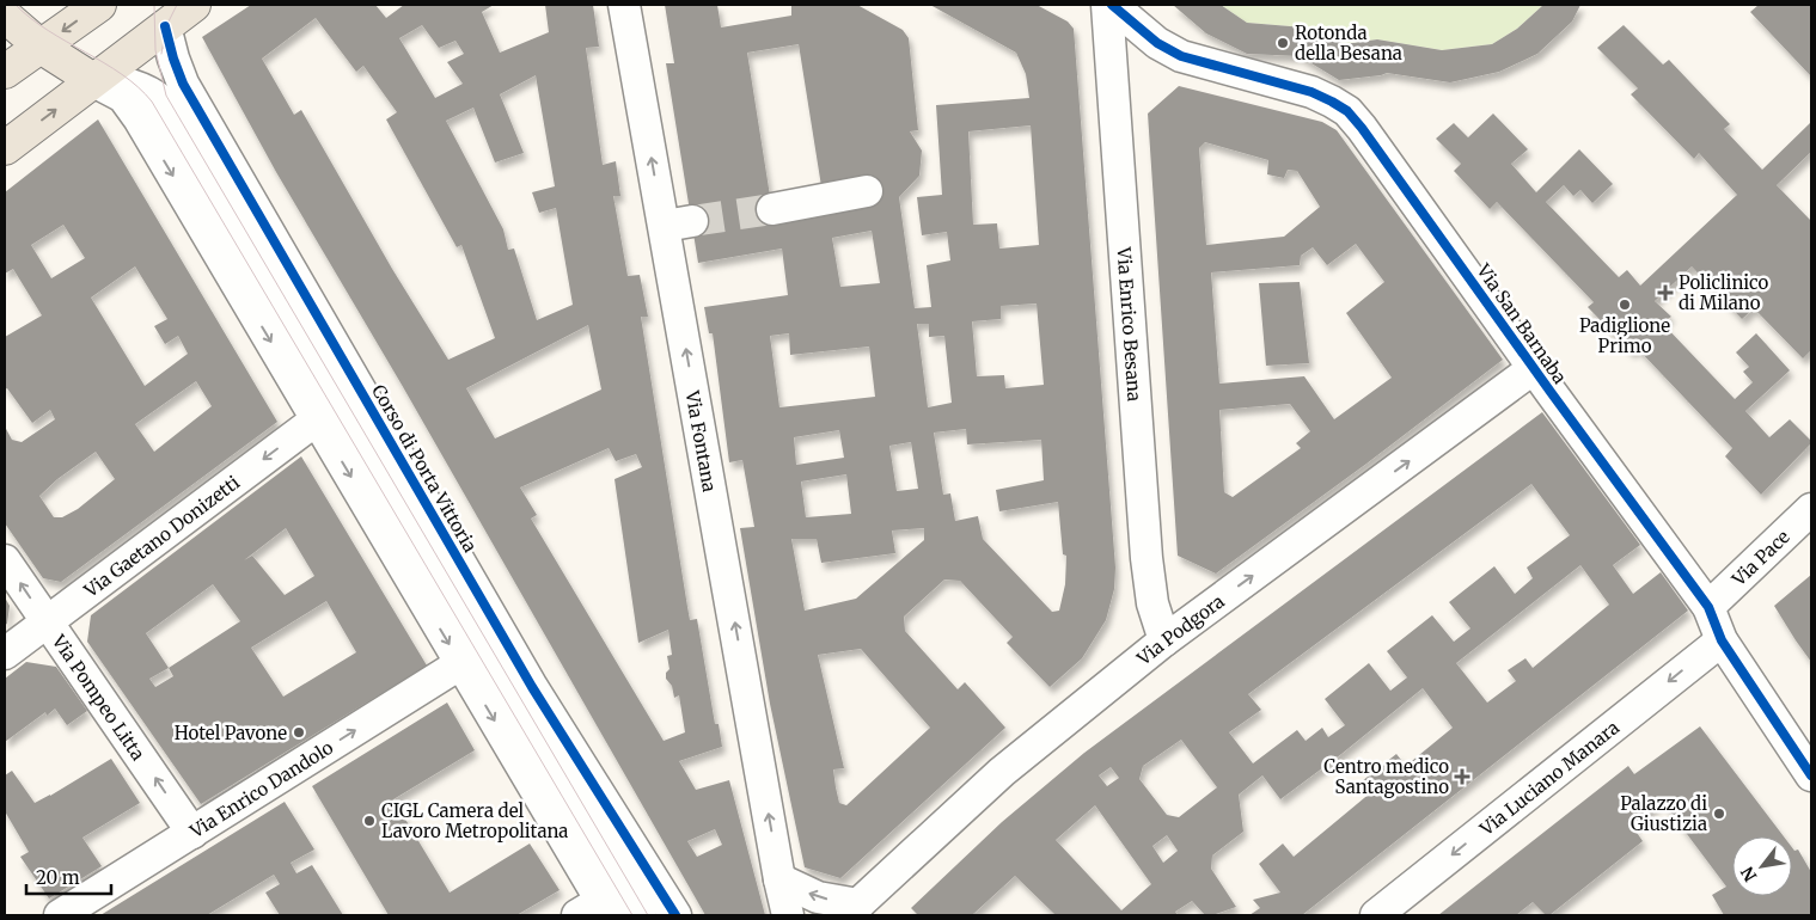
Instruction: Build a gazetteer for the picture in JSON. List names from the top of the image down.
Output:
{
  "streets": {
    "street": [
      "Via Enrico Besana",
      "Via San Barnaba",
      "Via Fontana",
      "Corso di Porta Vittoria",
      "Via Gaetano Donizetti",
      "Via Pace",
      "Via Podgora",
      "Via Pompeo Litta",
      "Via Luciano Manara",
      "Via Enrico Dandolo"
    ]
  },
  "crossings": [
    ["Via Enrico Besana", "Via San Barnaba"],
    ["Via Enrico Besana", "Via Podgora"],
    ["Via San Barnaba", "Via Pace"],
    ["Via San Barnaba", "Via Podgora"],
    ["Via San Barnaba", "Via Luciano Manara"],
    ["Via Gaetano Donizetti", "Via Pompeo Litta"],
    ["Via Pompeo Litta", "Via Enrico Dandolo"]
  ],
  "one_way": [
    "Via Gaetano Donizetti",
    "Via Podgora",
    "Via Pompeo Litta",
    "Via Luciano Manara",
    "Via Enrico Dandolo"
  ],
  "places": {
    "other": [
      "Rotonda della Besana",
      "Padiglione Primo",
      "Hotel Pavone",
      "Palazzo di Giustizia",
      "CIGL Camera del Lavoro Metropolitana"
    ],
    "health": ["Policlinico di Milano", "Centro medico Santagostino"]
  },
  "scale_bar": "20 m",
  "north": "bottom left"
}
